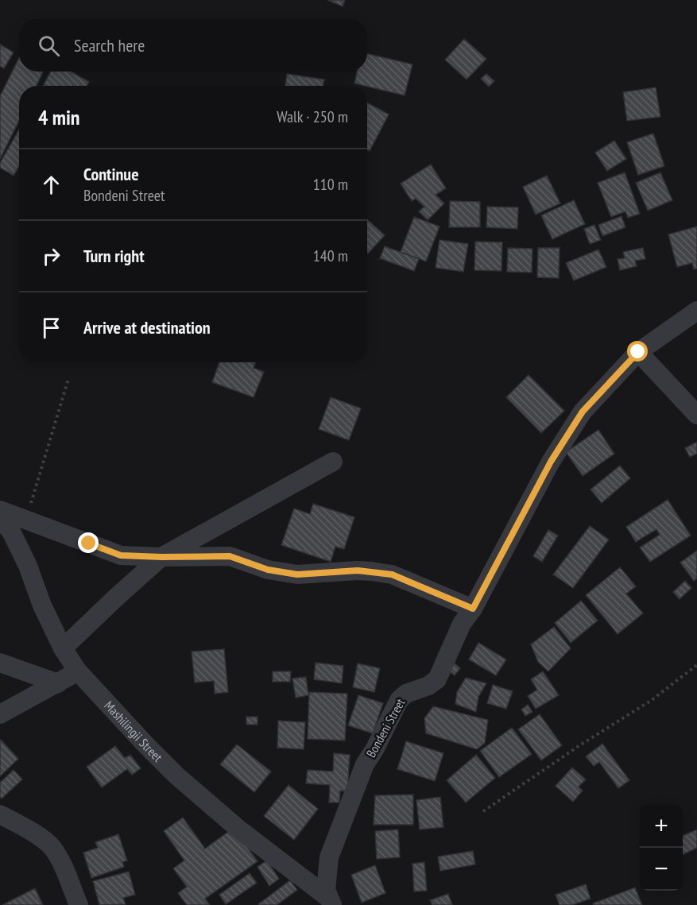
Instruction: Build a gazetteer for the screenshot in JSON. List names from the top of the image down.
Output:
{
  "streets": {
    "street": ["Bondeni Street", "Mashilingii Street"]
  },
  "crossings": [
    ["Bondeni Street", "Mashilingii Street"]
  ],
  "page": {
    "search": "Search here",
    "heading": ["4 min", "Walk · 250 m"],
    "list": [
      ["Continue", "Bondeni Street", "110 m"],
      ["Turn right", "140 m"],
      "Arrive at destination"
    ],
    "map_buttons": ["+", "−"]
  }
}
